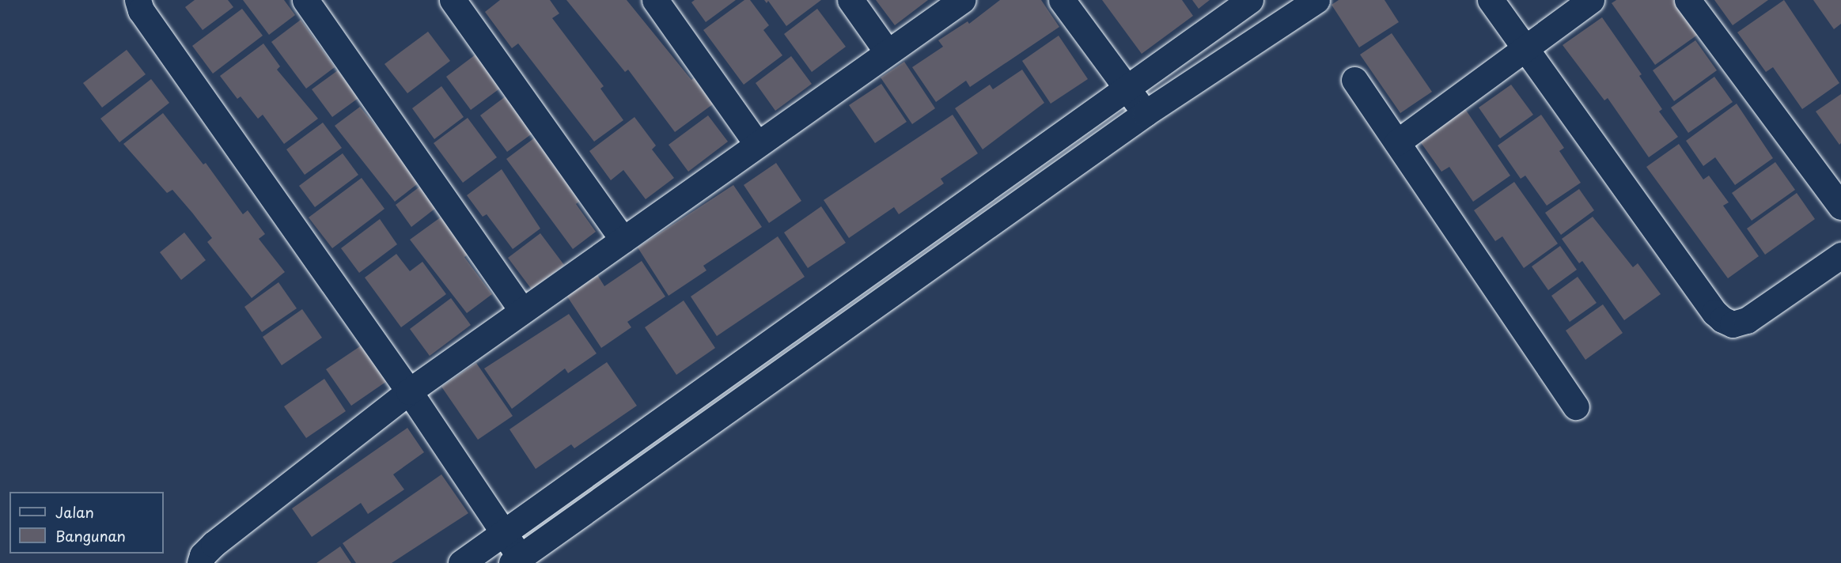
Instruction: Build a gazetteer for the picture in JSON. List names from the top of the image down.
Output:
{
  "legend": ["Jalan", "Bangunan"]
}
